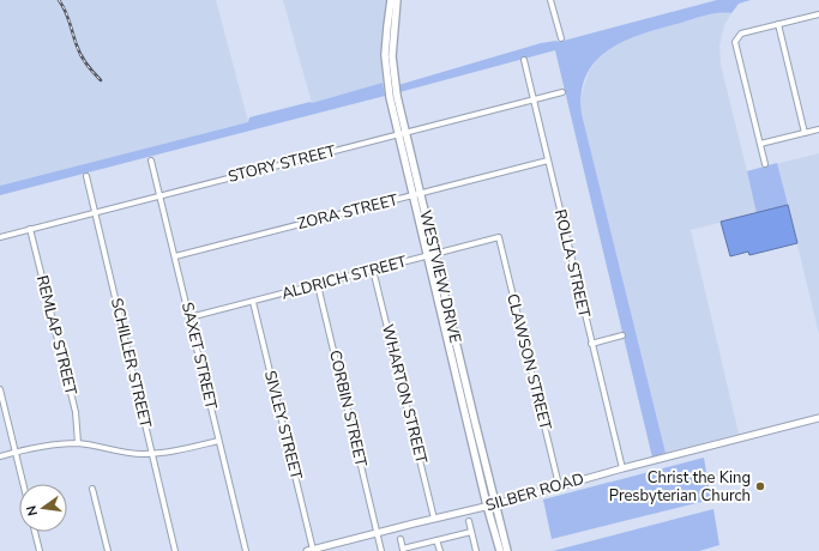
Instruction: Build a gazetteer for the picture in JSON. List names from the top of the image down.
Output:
{
  "streets": {
    "main road": ["WESTVIEW DRIVE"],
    "street": [
      "STORY STREET",
      "ZORA STREET",
      "ROLLA STREET",
      "ALDRICH STREET",
      "REMLAP STREET",
      "SAXET STREET",
      "CLAWSON STREET",
      "SCHILLER STREET",
      "WHARTON STREET",
      "CORBIN STREET",
      "SIVLEY STREET",
      "SILBER ROAD"
    ]
  },
  "crossings": [
    ["STORY STREET", "ROLLA STREET"],
    ["STORY STREET", "WESTVIEW DRIVE"],
    ["STORY STREET", "REMLAP STREET"],
    ["STORY STREET", "SAXET STREET"],
    ["STORY STREET", "SCHILLER STREET"],
    ["ZORA STREET", "ROLLA STREET"],
    ["ZORA STREET", "WESTVIEW DRIVE"],
    ["ZORA STREET", "SAXET STREET"],
    ["ROLLA STREET", "SILBER ROAD"],
    ["WESTVIEW DRIVE", "ALDRICH STREET"],
    ["WESTVIEW DRIVE", "SILBER ROAD"],
    ["ALDRICH STREET", "SAXET STREET"],
    ["ALDRICH STREET", "CLAWSON STREET"],
    ["ALDRICH STREET", "WHARTON STREET"],
    ["ALDRICH STREET", "CORBIN STREET"],
    ["ALDRICH STREET", "SIVLEY STREET"],
    ["CLAWSON STREET", "SILBER ROAD"],
    ["WHARTON STREET", "SILBER ROAD"],
    ["CORBIN STREET", "SILBER ROAD"],
    ["SIVLEY STREET", "SILBER ROAD"]
  ],
  "places": ["Christ the King Presbyterian Church"],
  "north": "left"
}
